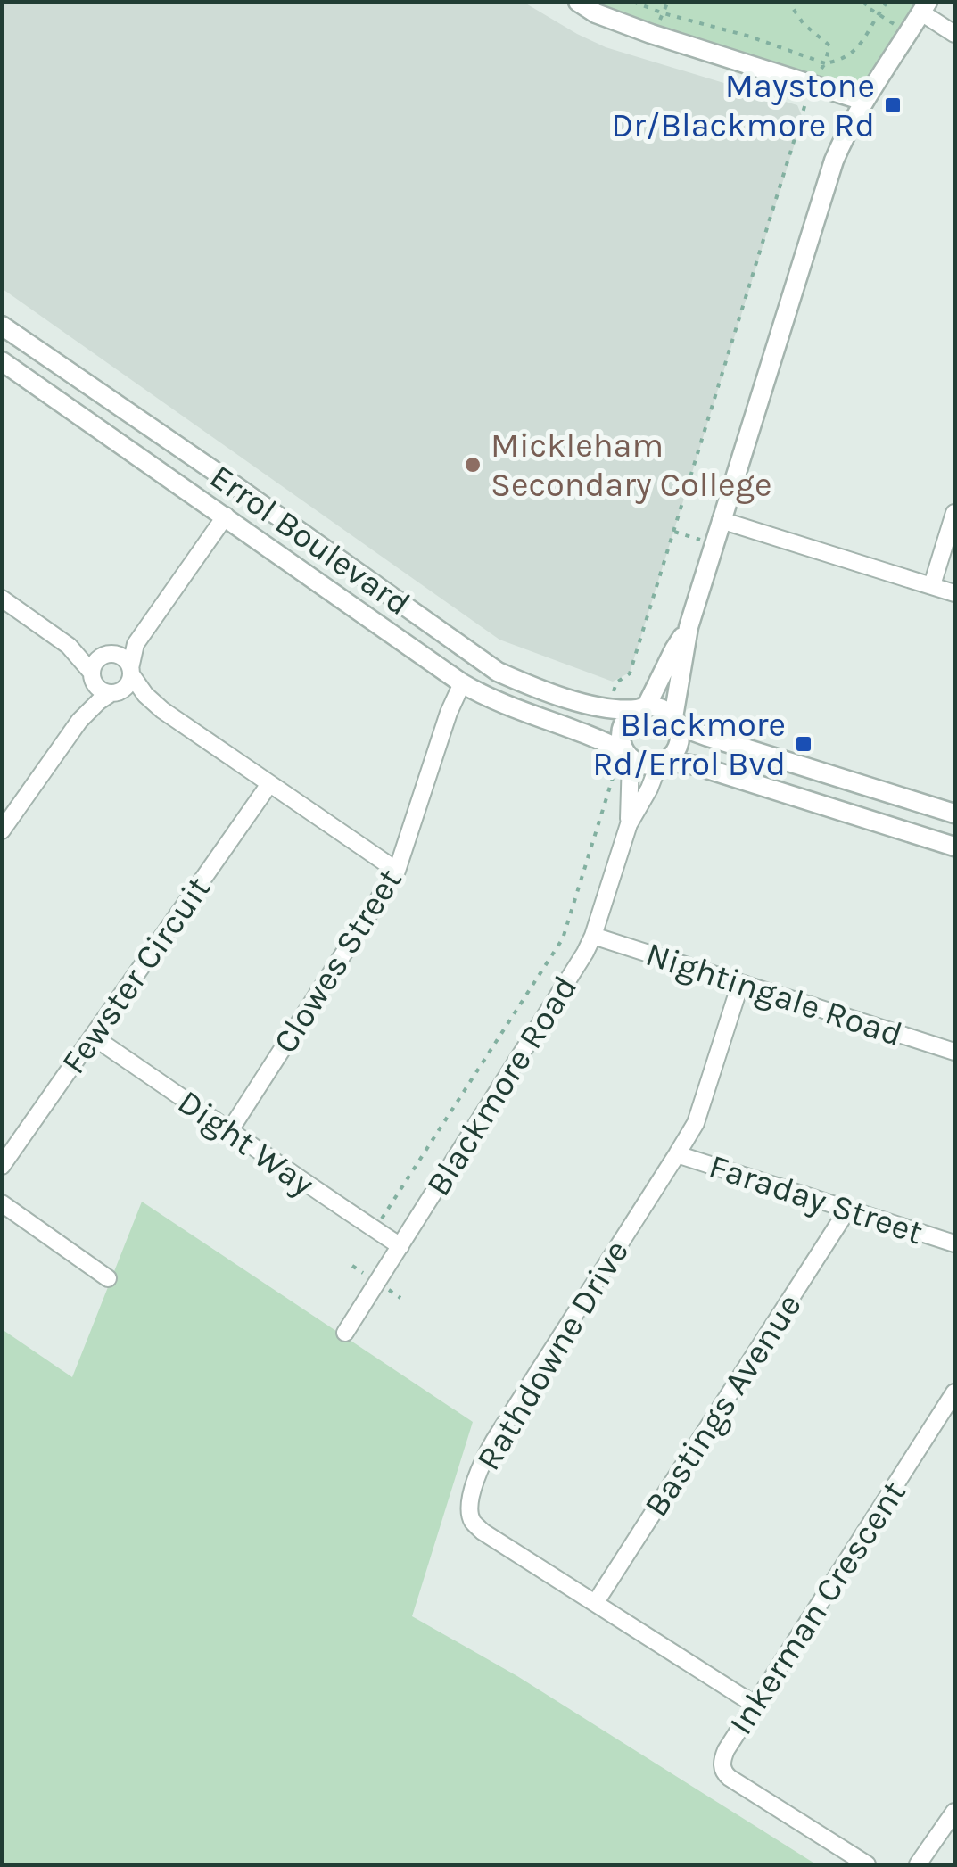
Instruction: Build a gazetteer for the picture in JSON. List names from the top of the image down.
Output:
{
  "streets": {
    "street": [
      "Errol Boulevard",
      "Clowes Street",
      "Fewster Circuit",
      "Nightingale Road",
      "Blackmore Road",
      "Dight Way",
      "Faraday Street",
      "Rathdowne Drive",
      "Bastings Avenue",
      "Inkerman Crescent"
    ]
  },
  "crossings": [
    ["Errol Boulevard", "Clowes Street"],
    ["Errol Boulevard", "Blackmore Road"],
    ["Clowes Street", "Dight Way"],
    ["Fewster Circuit", "Dight Way"],
    ["Nightingale Road", "Blackmore Road"],
    ["Nightingale Road", "Rathdowne Drive"],
    ["Blackmore Road", "Dight Way"],
    ["Faraday Street", "Rathdowne Drive"],
    ["Faraday Street", "Bastings Avenue"],
    ["Rathdowne Drive", "Bastings Avenue"],
    ["Rathdowne Drive", "Inkerman Crescent"]
  ],
  "places": {
    "transit": ["Maystone Dr/Blackmore Rd", "Blackmore Rd/Errol Bvd"],
    "other": ["Mickleham Secondary College"]
  }
}
